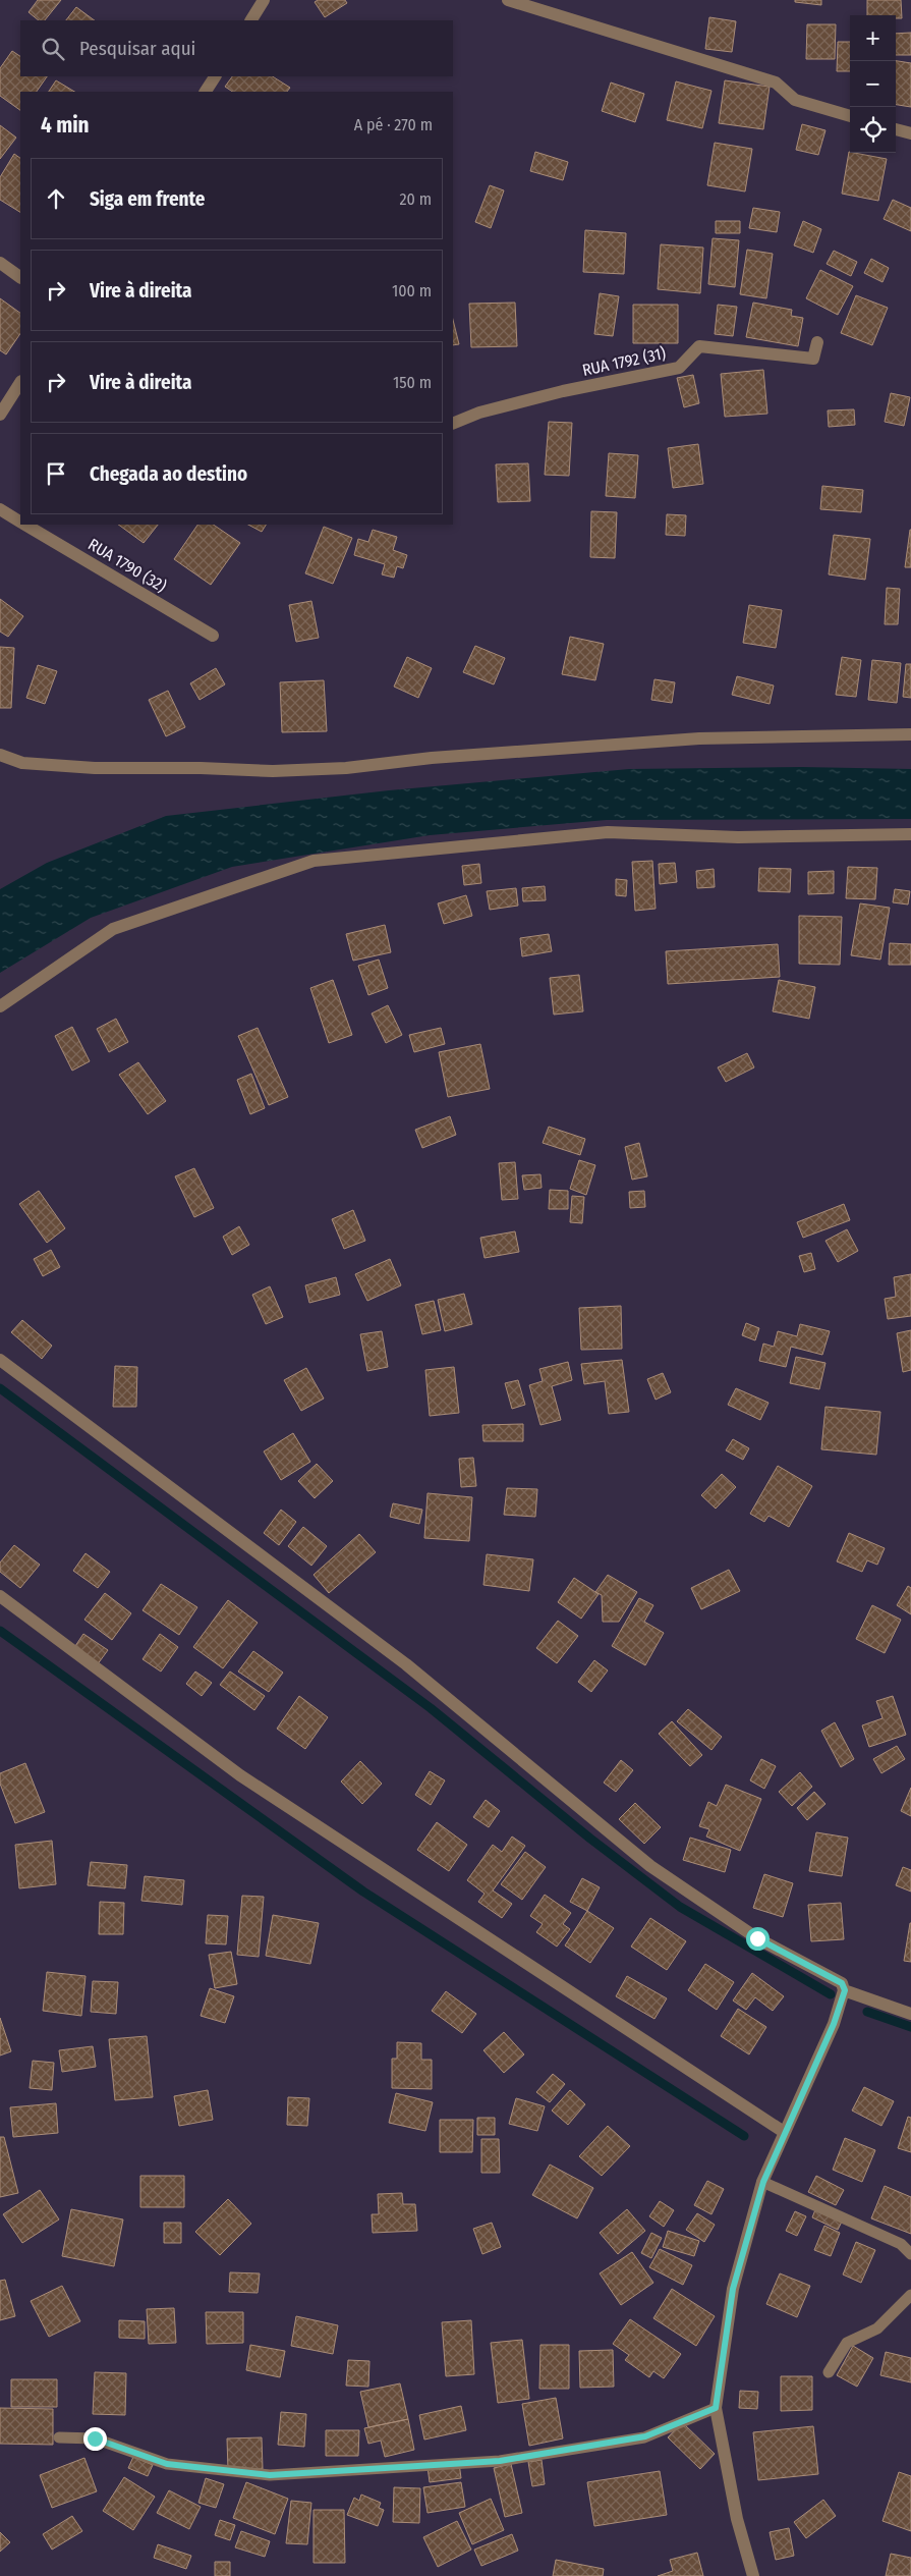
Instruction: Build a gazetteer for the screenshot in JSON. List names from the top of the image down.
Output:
{
  "streets": {
    "street": ["RUA 1792 (31)", "RUA 1790 (32)"]
  },
  "page": {
    "map_buttons": ["+", "−"],
    "search": "Pesquisar aqui",
    "heading": ["4 min", "A pé · 270 m"],
    "list": [
      ["Siga em frente", "20 m"],
      ["Vire à direita", "100 m"],
      ["Vire à direita", "150 m"],
      "Chegada ao destino"
    ]
  }
}
